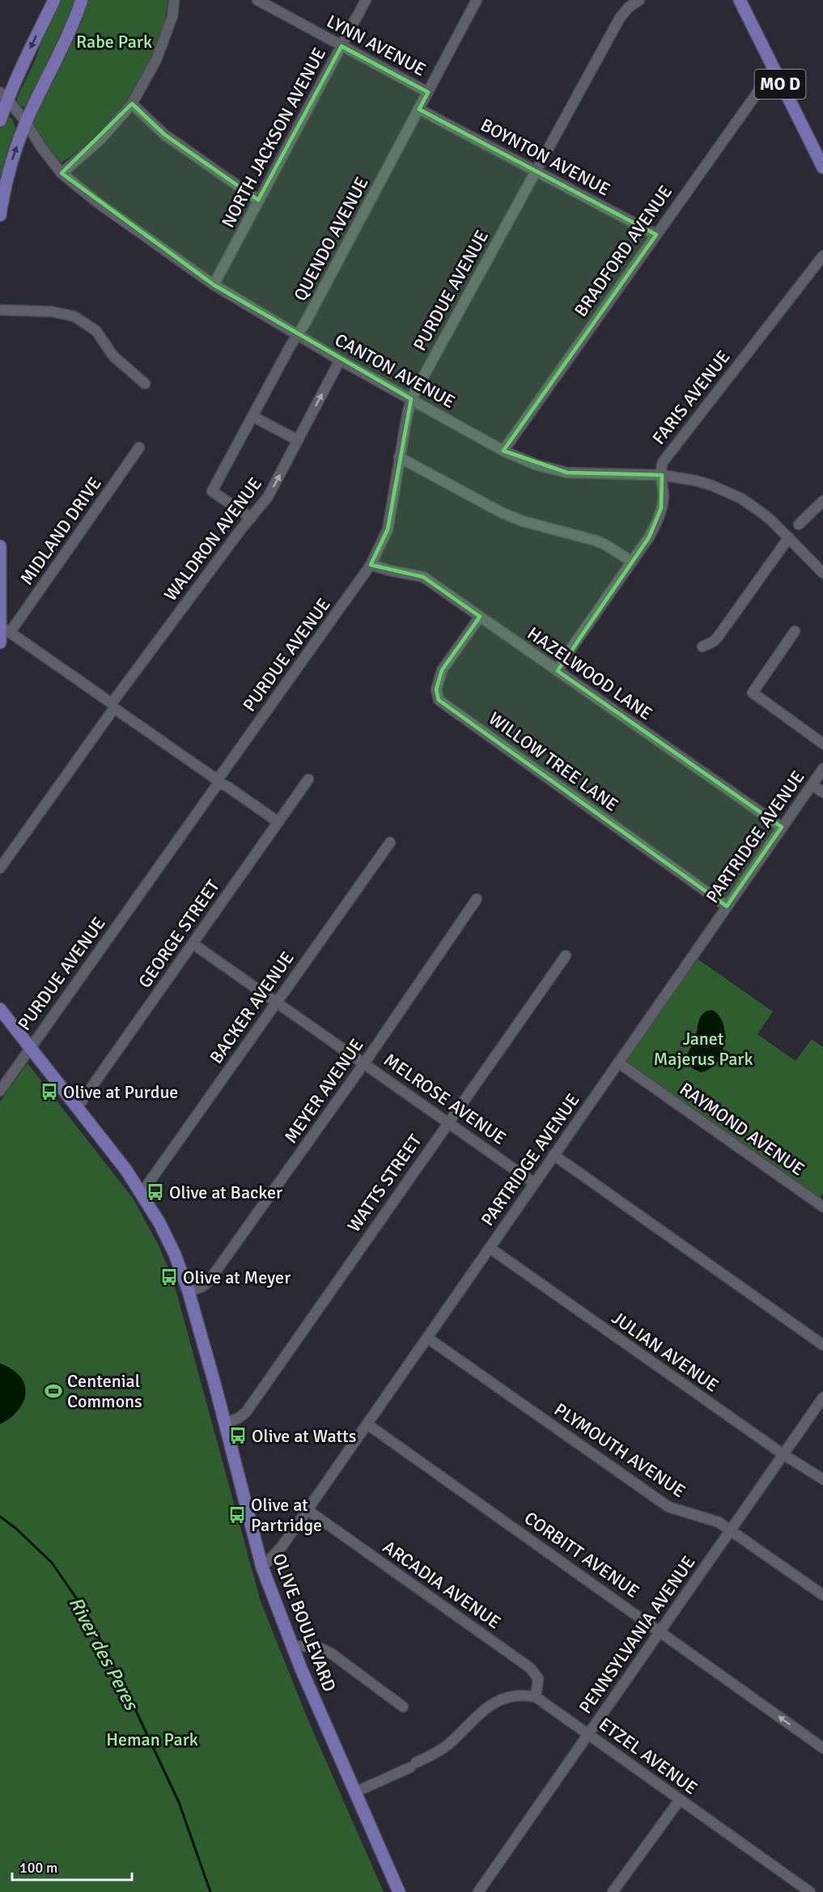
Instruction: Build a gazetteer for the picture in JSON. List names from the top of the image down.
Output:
{
  "streets": {
    "main road": ["MO D", "OLIVE BOULEVARD"],
    "street": [
      "LYNN AVENUE",
      "NORTH JACKSON AVENUE",
      "BOYNTON AVENUE",
      "QUENDO AVENUE",
      "BRADFORD AVENUE",
      "PURDUE AVENUE",
      "CANTON AVENUE",
      "FARIS AVENUE",
      "MIDLAND DRIVE",
      "WALDRON AVENUE",
      "HAZELWOOD LANE",
      "WILLOW TREE LANE",
      "PARTRIDGE AVENUE",
      "GEORGE STREET",
      "BACKER AVENUE",
      "MEYER AVENUE",
      "MELROSE AVENUE",
      "RAYMOND AVENUE",
      "WATTS STREET",
      "JULIAN AVENUE",
      "PLYMOUTH AVENUE",
      "CORBITT AVENUE",
      "ARCADIA AVENUE",
      "PENNSYLVANIA AVENUE",
      "ETZEL AVENUE"
    ]
  },
  "crossings": [
    ["LYNN AVENUE", "NORTH JACKSON AVENUE"],
    ["LYNN AVENUE", "QUENDO AVENUE"],
    ["MO D", "BRADFORD AVENUE"],
    ["NORTH JACKSON AVENUE", "CANTON AVENUE"],
    ["BOYNTON AVENUE", "QUENDO AVENUE"],
    ["BOYNTON AVENUE", "BRADFORD AVENUE"],
    ["BOYNTON AVENUE", "PURDUE AVENUE"],
    ["QUENDO AVENUE", "CANTON AVENUE"],
    ["QUENDO AVENUE", "WALDRON AVENUE"],
    ["BRADFORD AVENUE", "CANTON AVENUE"],
    ["PURDUE AVENUE", "CANTON AVENUE"],
    ["PURDUE AVENUE", "HAZELWOOD LANE"],
    ["PURDUE AVENUE", "OLIVE BOULEVARD"],
    ["CANTON AVENUE", "FARIS AVENUE"],
    ["CANTON AVENUE", "WALDRON AVENUE"],
    ["FARIS AVENUE", "HAZELWOOD LANE"],
    ["HAZELWOOD LANE", "WILLOW TREE LANE"],
    ["HAZELWOOD LANE", "PARTRIDGE AVENUE"],
    ["WILLOW TREE LANE", "PARTRIDGE AVENUE"],
    ["PARTRIDGE AVENUE", "MELROSE AVENUE"],
    ["PARTRIDGE AVENUE", "RAYMOND AVENUE"],
    ["PARTRIDGE AVENUE", "JULIAN AVENUE"],
    ["PARTRIDGE AVENUE", "PLYMOUTH AVENUE"],
    ["PARTRIDGE AVENUE", "CORBITT AVENUE"],
    ["PARTRIDGE AVENUE", "ARCADIA AVENUE"],
    ["PARTRIDGE AVENUE", "OLIVE BOULEVARD"],
    ["GEORGE STREET", "MELROSE AVENUE"],
    ["GEORGE STREET", "OLIVE BOULEVARD"],
    ["BACKER AVENUE", "MELROSE AVENUE"],
    ["BACKER AVENUE", "OLIVE BOULEVARD"],
    ["MEYER AVENUE", "MELROSE AVENUE"],
    ["MEYER AVENUE", "OLIVE BOULEVARD"],
    ["MELROSE AVENUE", "WATTS STREET"],
    ["WATTS STREET", "OLIVE BOULEVARD"],
    ["JULIAN AVENUE", "PENNSYLVANIA AVENUE"],
    ["PLYMOUTH AVENUE", "PENNSYLVANIA AVENUE"],
    ["CORBITT AVENUE", "PENNSYLVANIA AVENUE"],
    ["ARCADIA AVENUE", "ETZEL AVENUE"],
    ["PENNSYLVANIA AVENUE", "ETZEL AVENUE"]
  ],
  "one_way": ["CORBITT AVENUE"],
  "water": ["River des Peres"],
  "parks": ["Rabe Park", "Janet Majerus Park", "Heman Park"],
  "places": {
    "bus stop": [
      "Olive at Purdue",
      "Olive at Backer",
      "Olive at Meyer",
      "Olive at Watts",
      "Olive at Partridge"
    ],
    "sports": ["Centenial Commons"]
  },
  "scale_bar": "100 m"
}
